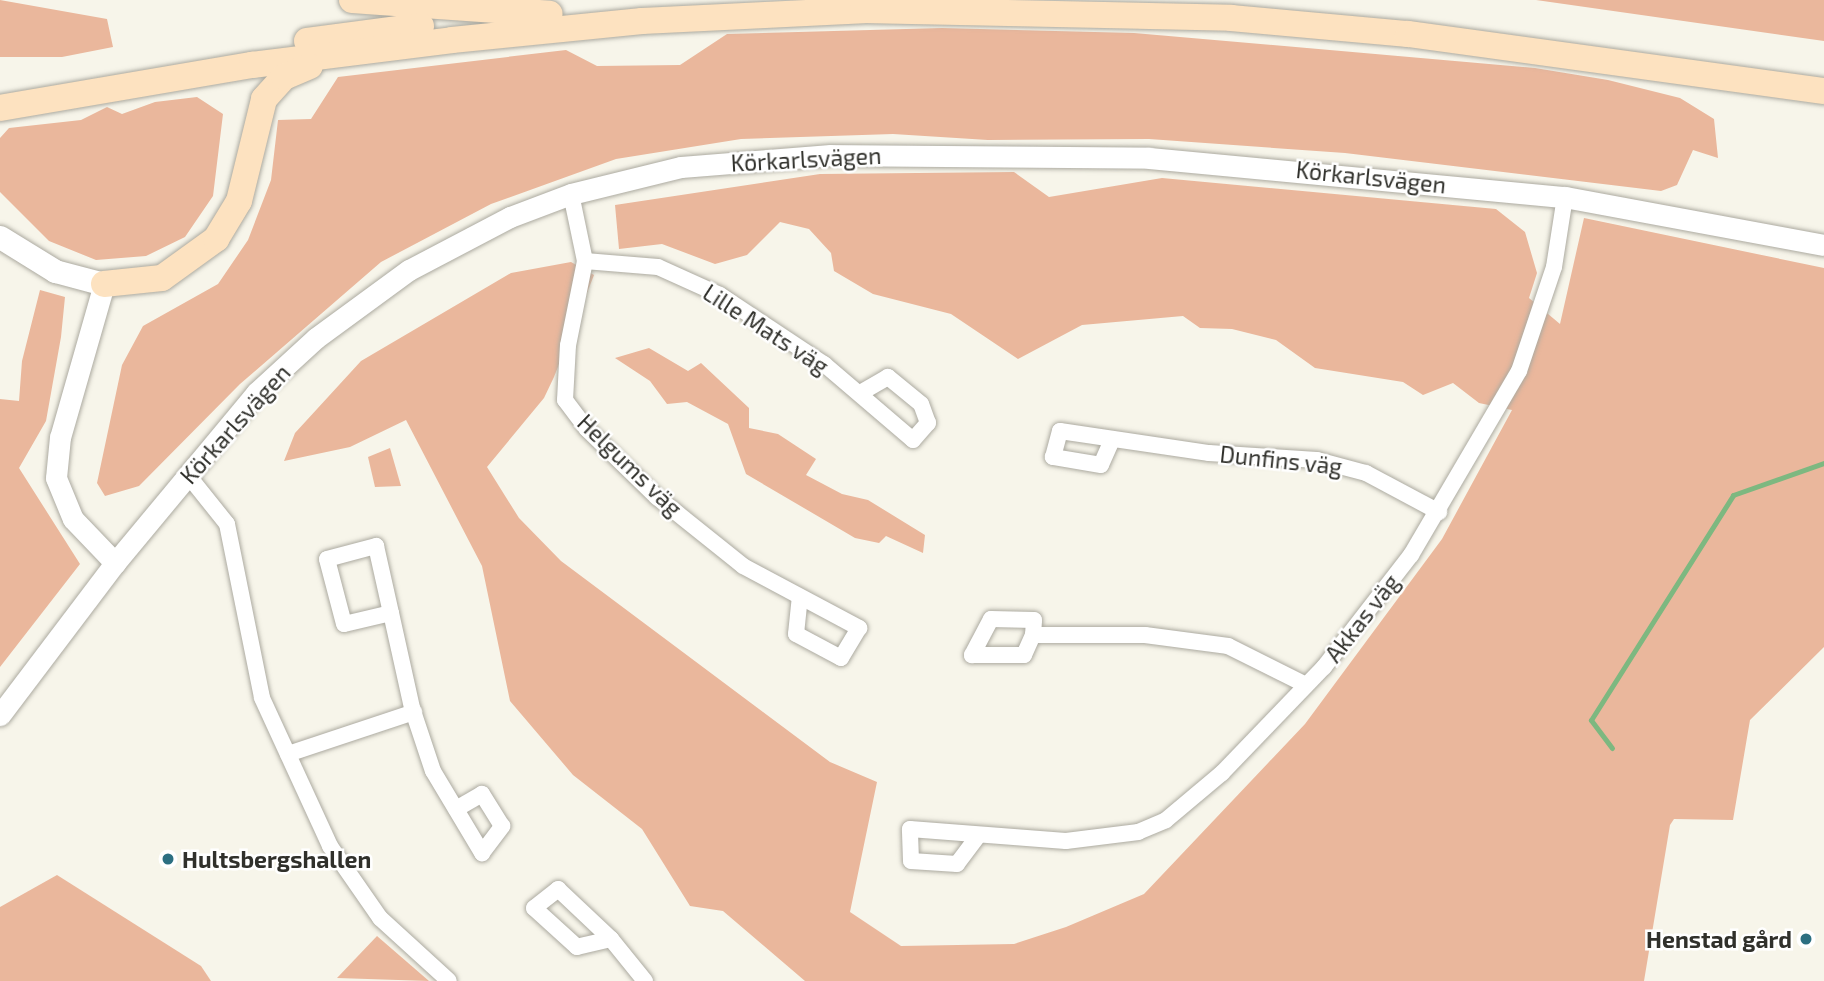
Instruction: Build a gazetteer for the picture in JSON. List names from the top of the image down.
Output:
{
  "streets": {
    "street": [
      "Körkarlsvägen",
      "Lille Mats väg",
      "Dunfins väg",
      "Helgums väg",
      "Akkas väg"
    ]
  },
  "crossings": [
    ["Körkarlsvägen", "Helgums väg"],
    ["Körkarlsvägen", "Akkas väg"],
    ["Lille Mats väg", "Helgums väg"],
    ["Dunfins väg", "Akkas väg"]
  ],
  "places": ["Hultsbergshallen", "Henstad gård"]
}
